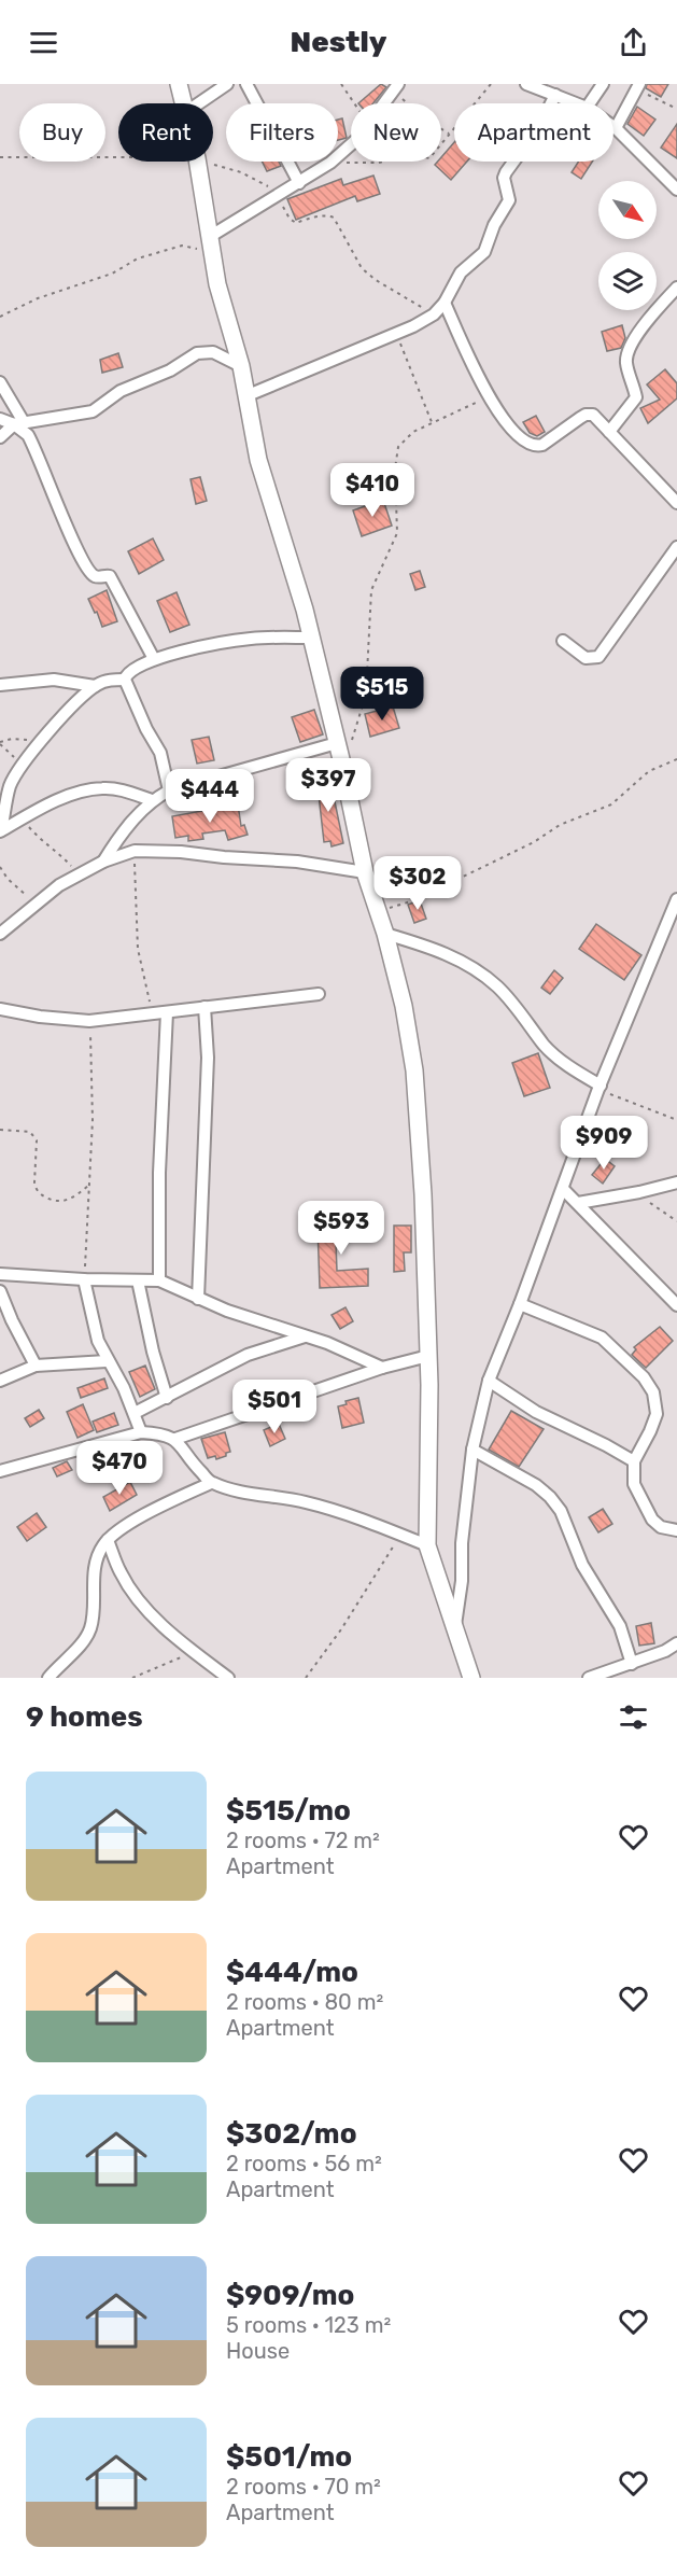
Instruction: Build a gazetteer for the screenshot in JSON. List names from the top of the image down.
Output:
{
  "north": "bottom right",
  "page": {
    "header": "Nestly",
    "chip": [
      "Buy",
      "Rent",
      "Filters",
      "New",
      "Apartment"
    ],
    "price": [
      "$410",
      "$515",
      "$397",
      "$444",
      "$302",
      "$909",
      "$593",
      "$501",
      "$470"
    ],
    "heading": "9 homes",
    "list": [
      {
        "name": "$515/mo",
        "note": "2 rooms · 72 m² · Apartment"
      },
      {
        "name": "$444/mo",
        "note": "2 rooms · 80 m² · Apartment"
      },
      {
        "name": "$302/mo",
        "note": "2 rooms · 56 m² · Apartment"
      },
      {
        "name": "$909/mo",
        "note": "5 rooms · 123 m² · House"
      },
      {
        "name": "$501/mo",
        "note": "2 rooms · 70 m² · Apartment"
      }
    ]
  }
}
